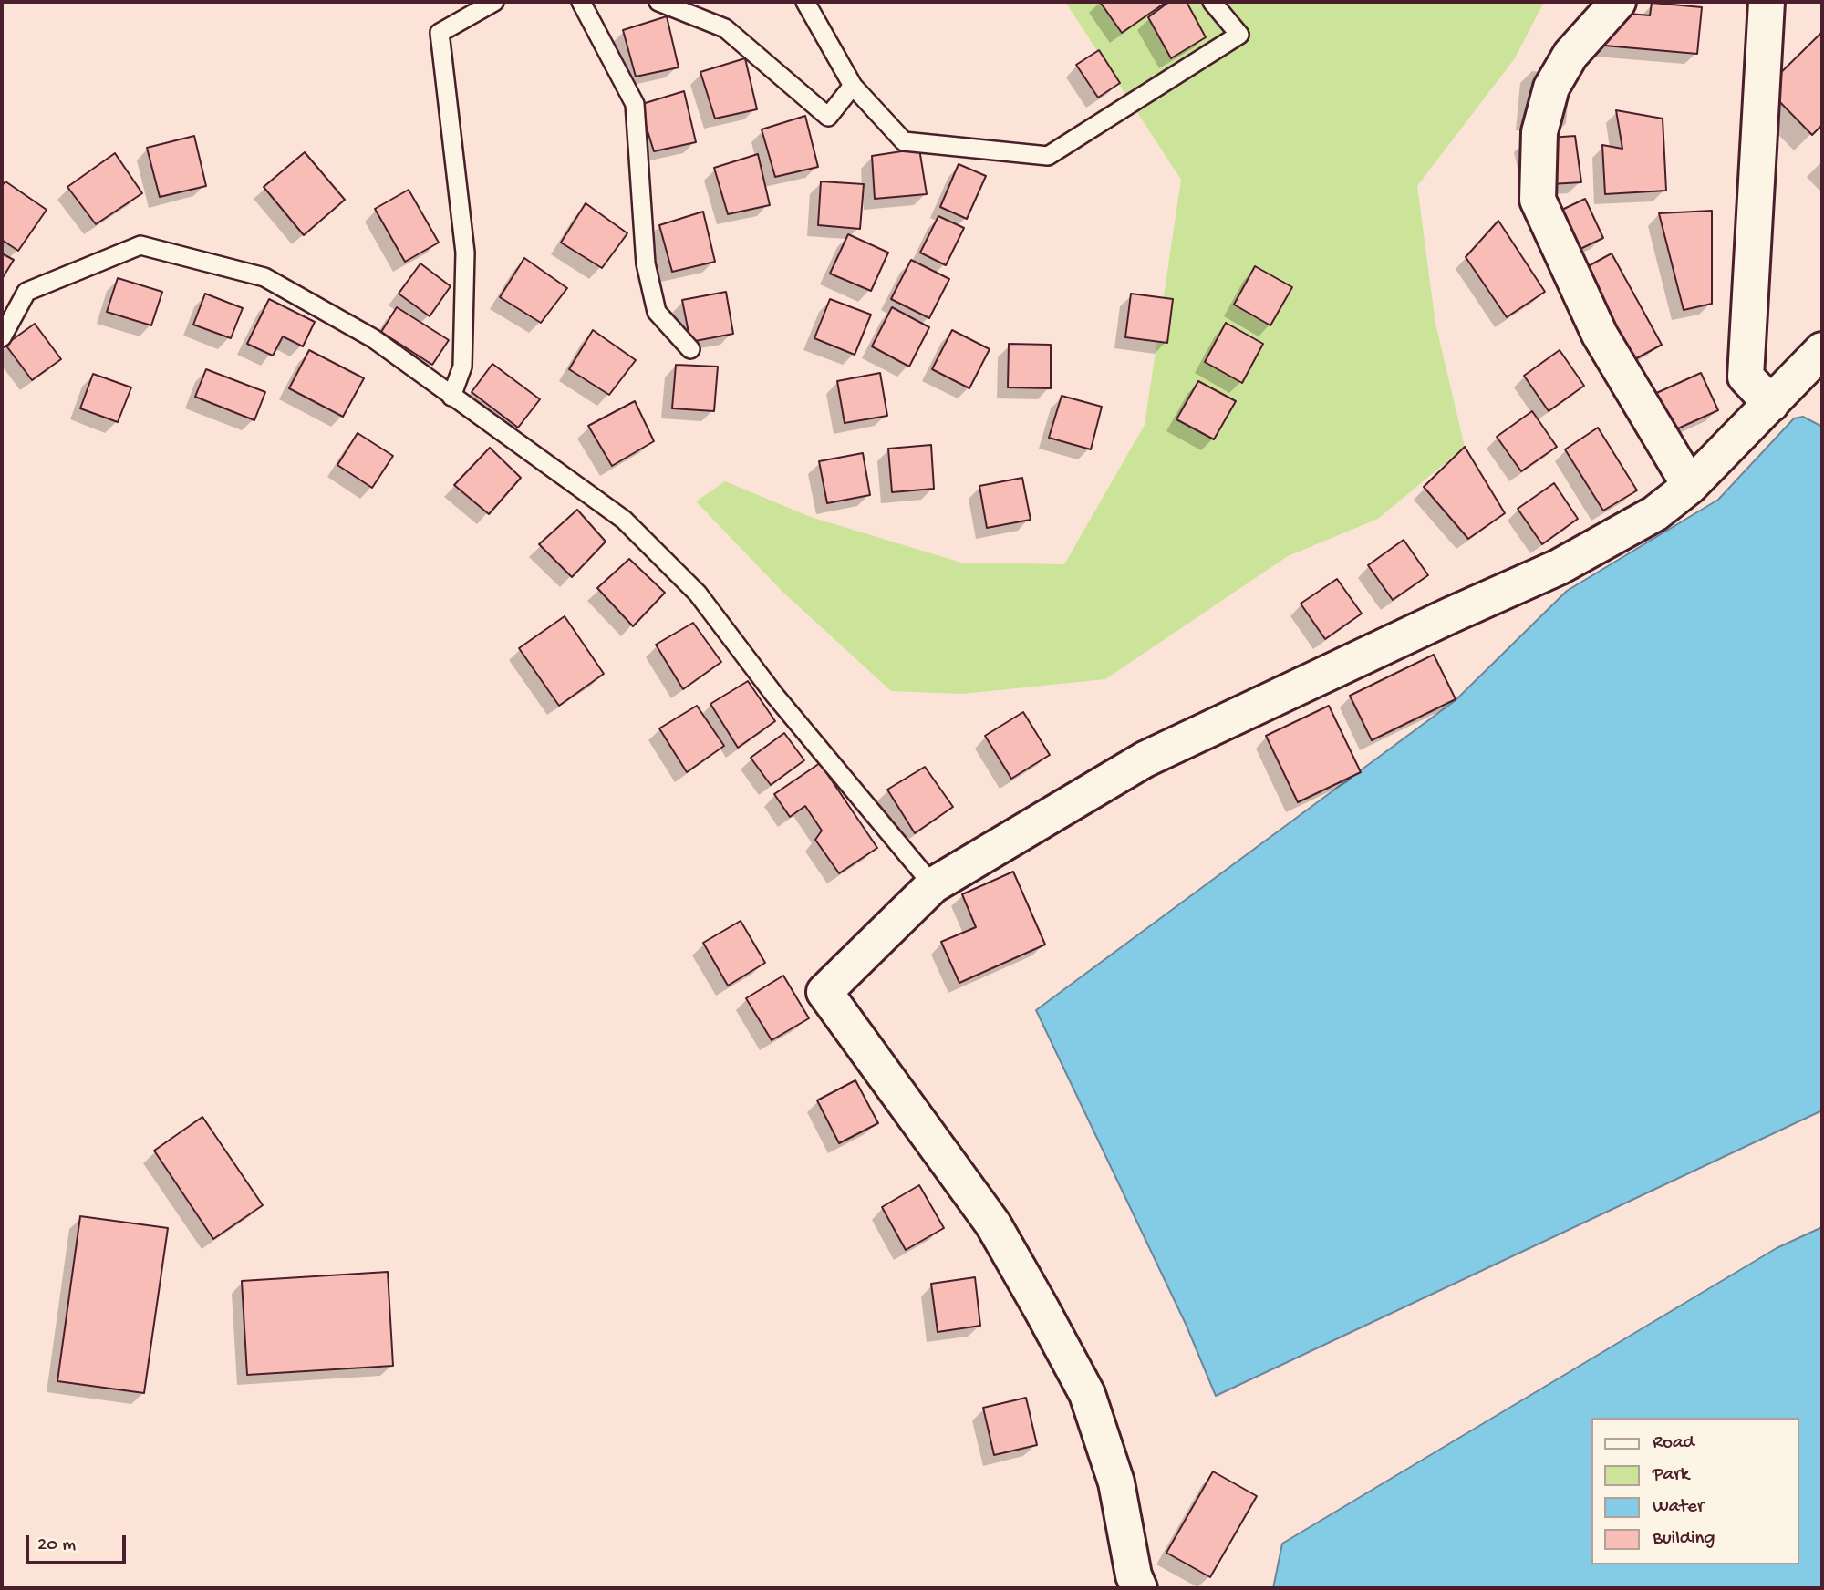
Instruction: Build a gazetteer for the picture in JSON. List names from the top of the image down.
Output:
{
  "legend": [
    "Road",
    "Park",
    "Water",
    "Building"
  ],
  "scale_bar": "20 m"
}
